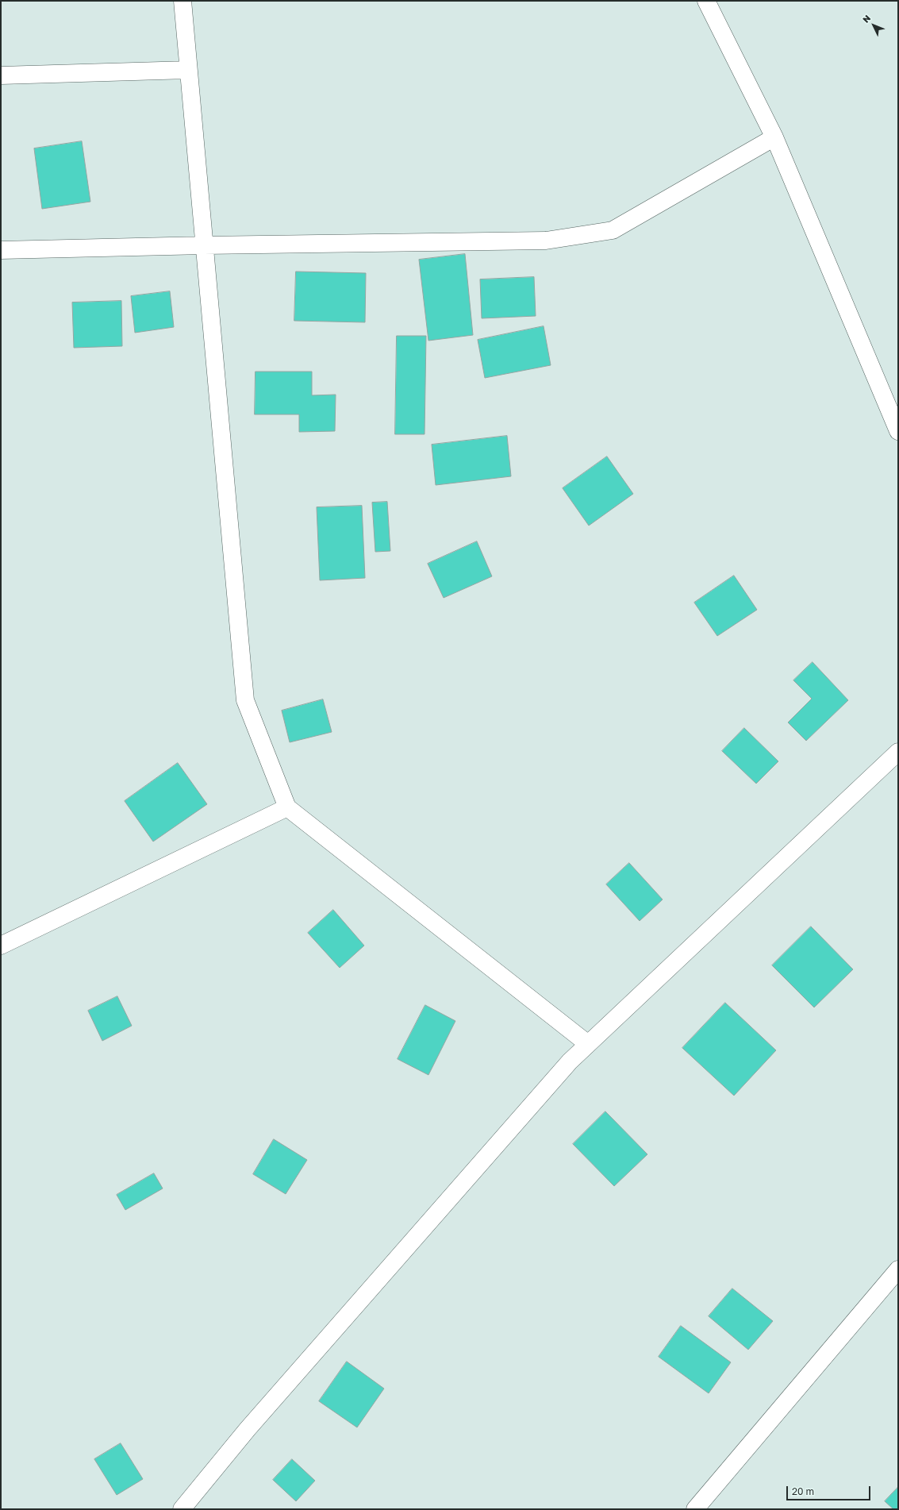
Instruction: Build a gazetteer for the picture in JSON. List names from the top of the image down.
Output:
{
  "scale_bar": "20 m",
  "north": "top left"
}
